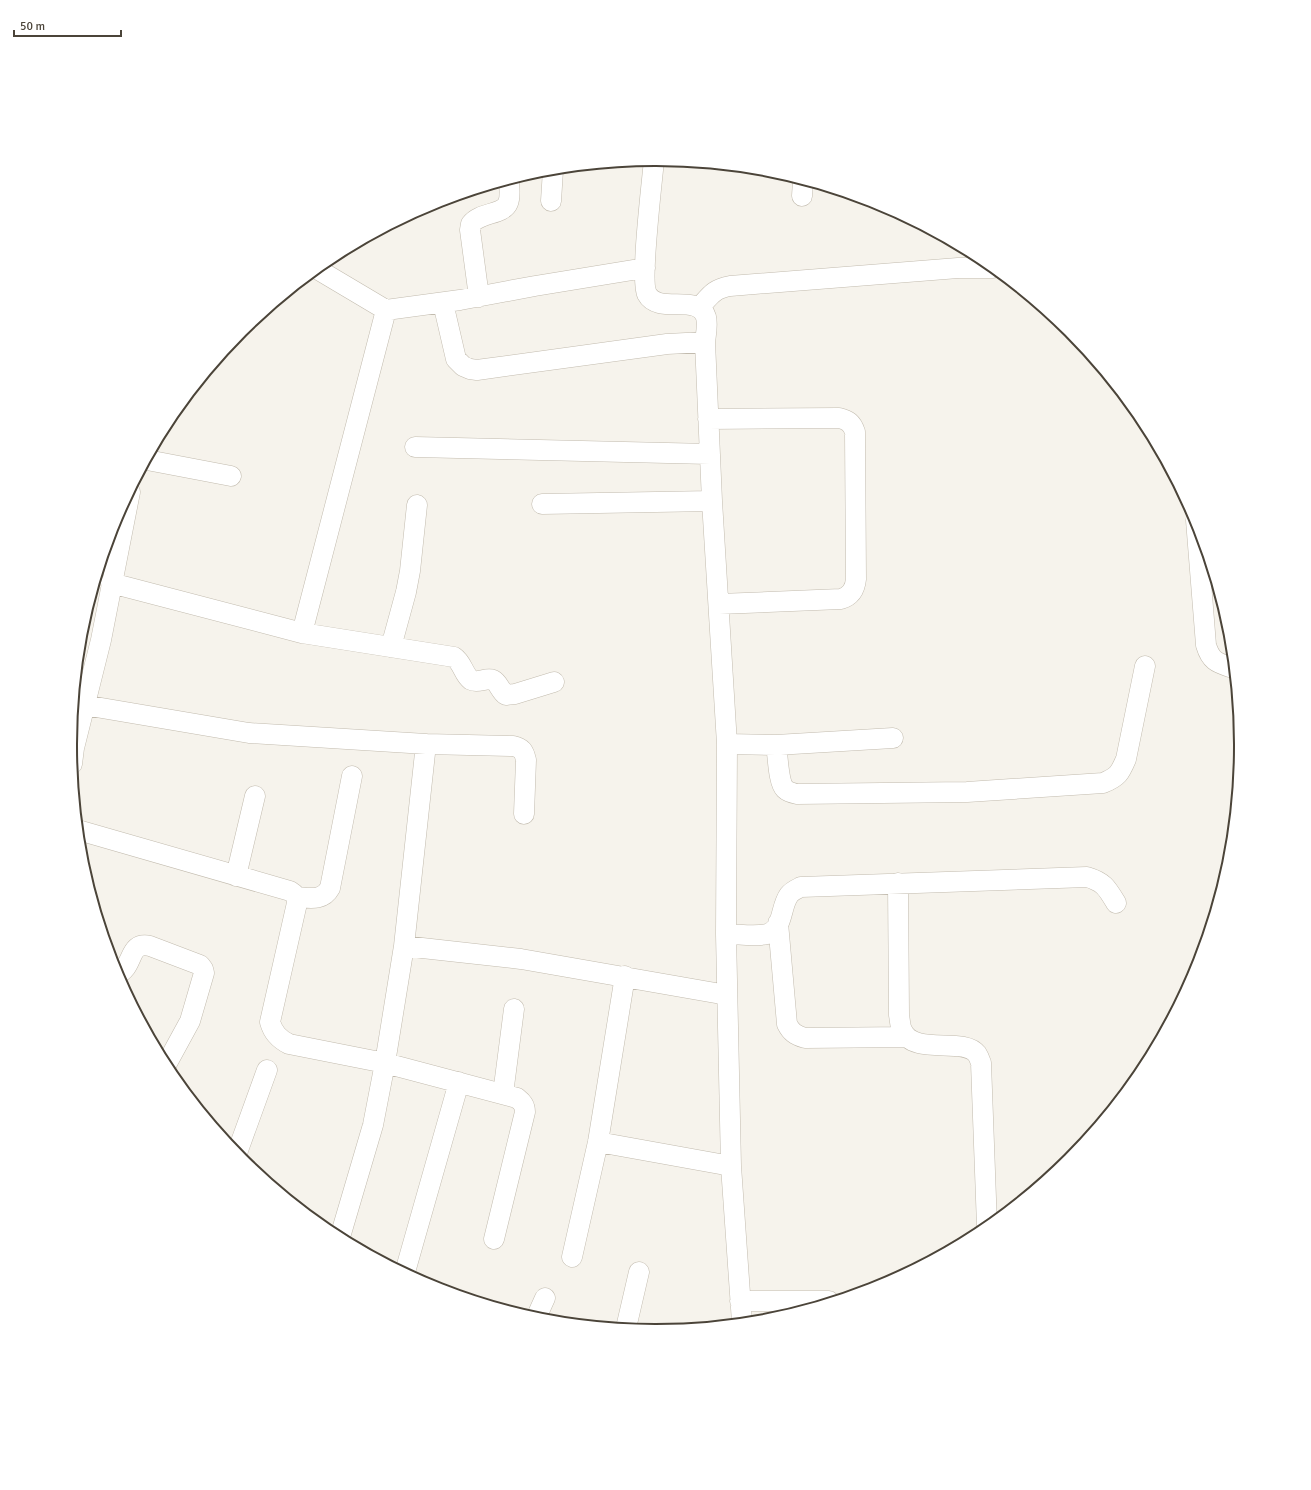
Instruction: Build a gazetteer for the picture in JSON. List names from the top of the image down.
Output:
{
  "scale_bar": "50 m"
}
